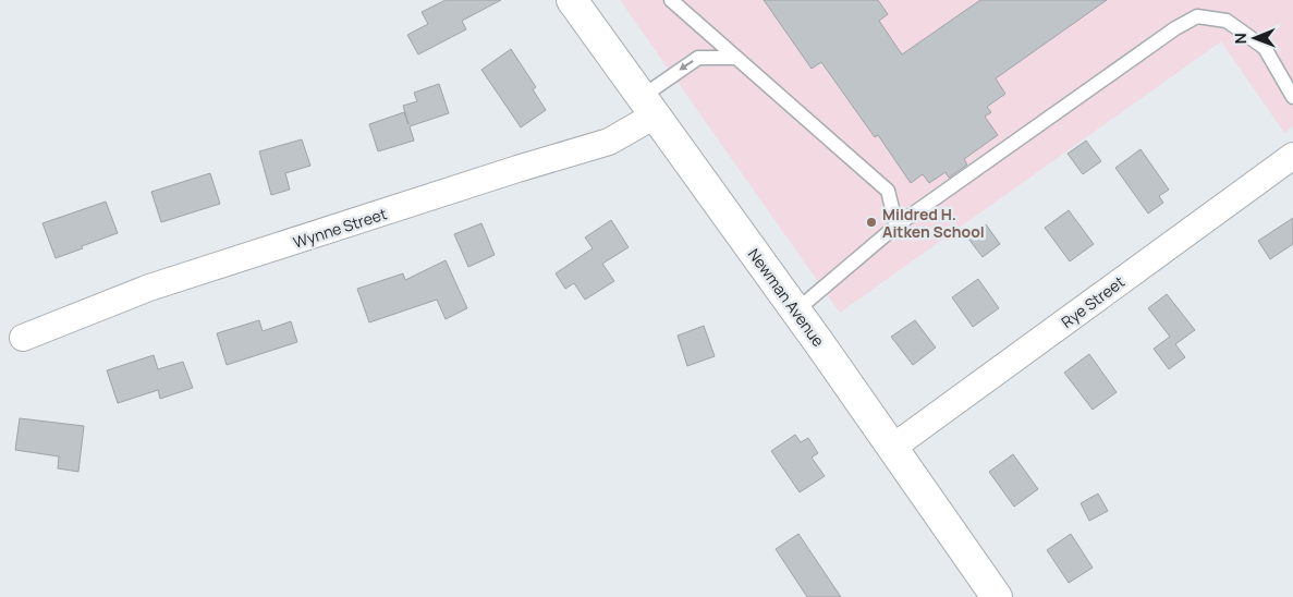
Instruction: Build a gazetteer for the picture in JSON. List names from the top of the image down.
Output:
{
  "streets": {
    "main road": ["Newman Avenue"],
    "street": ["Wynne Street", "Rye Street"]
  },
  "crossings": [
    ["Wynne Street", "Newman Avenue"],
    ["Newman Avenue", "Rye Street"]
  ],
  "places": ["Mildred H. Aitken School"],
  "north": "left"
}
